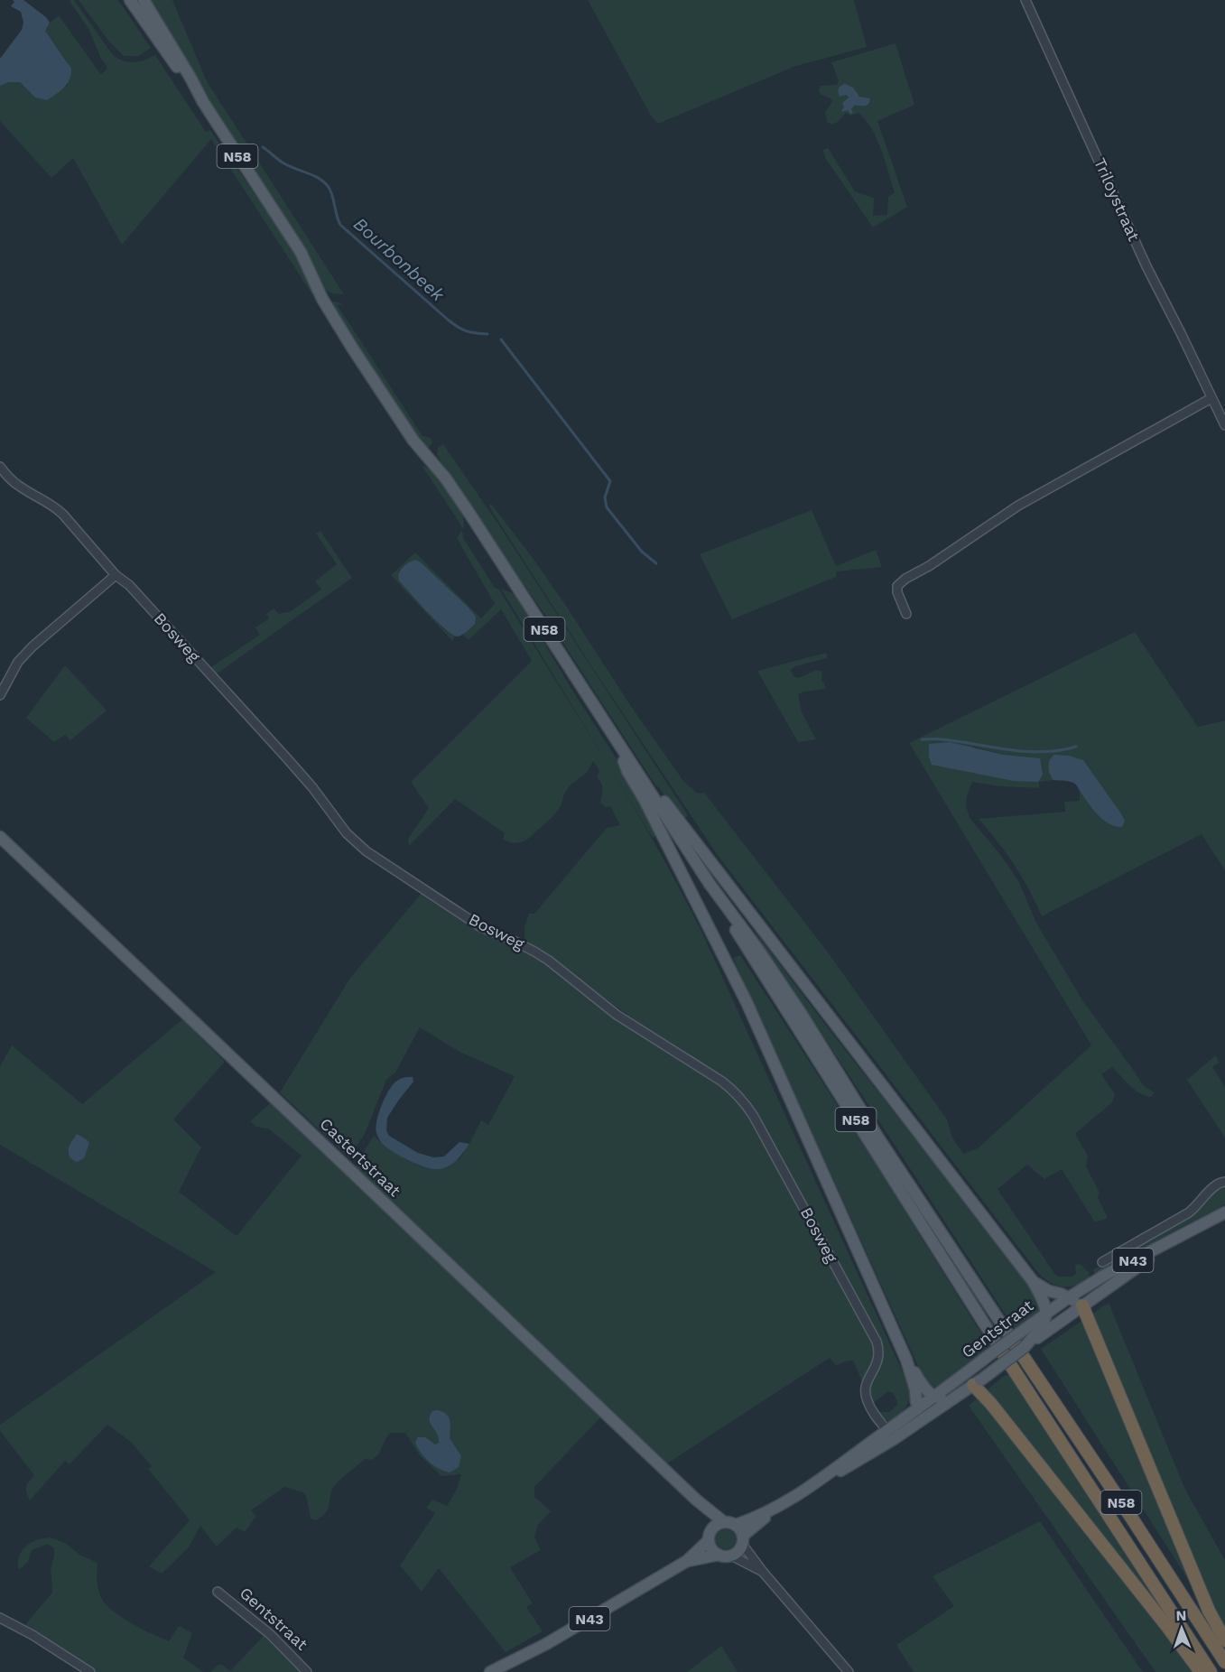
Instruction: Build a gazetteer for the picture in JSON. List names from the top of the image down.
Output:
{
  "streets": {
    "highway": ["N58"],
    "main road": ["Castertstraat", "N43", "Gentstraat"],
    "street": ["Triloystraat", "Bosweg"]
  },
  "crossings": [
    ["N58", "N43"],
    ["N58", "Gentstraat"],
    ["Bosweg", "N43"],
    ["Bosweg", "Gentstraat"],
    ["Castertstraat", "N43"],
    ["N43", "Gentstraat"]
  ],
  "water": ["Bourbonbeek"],
  "north": "top"
}
